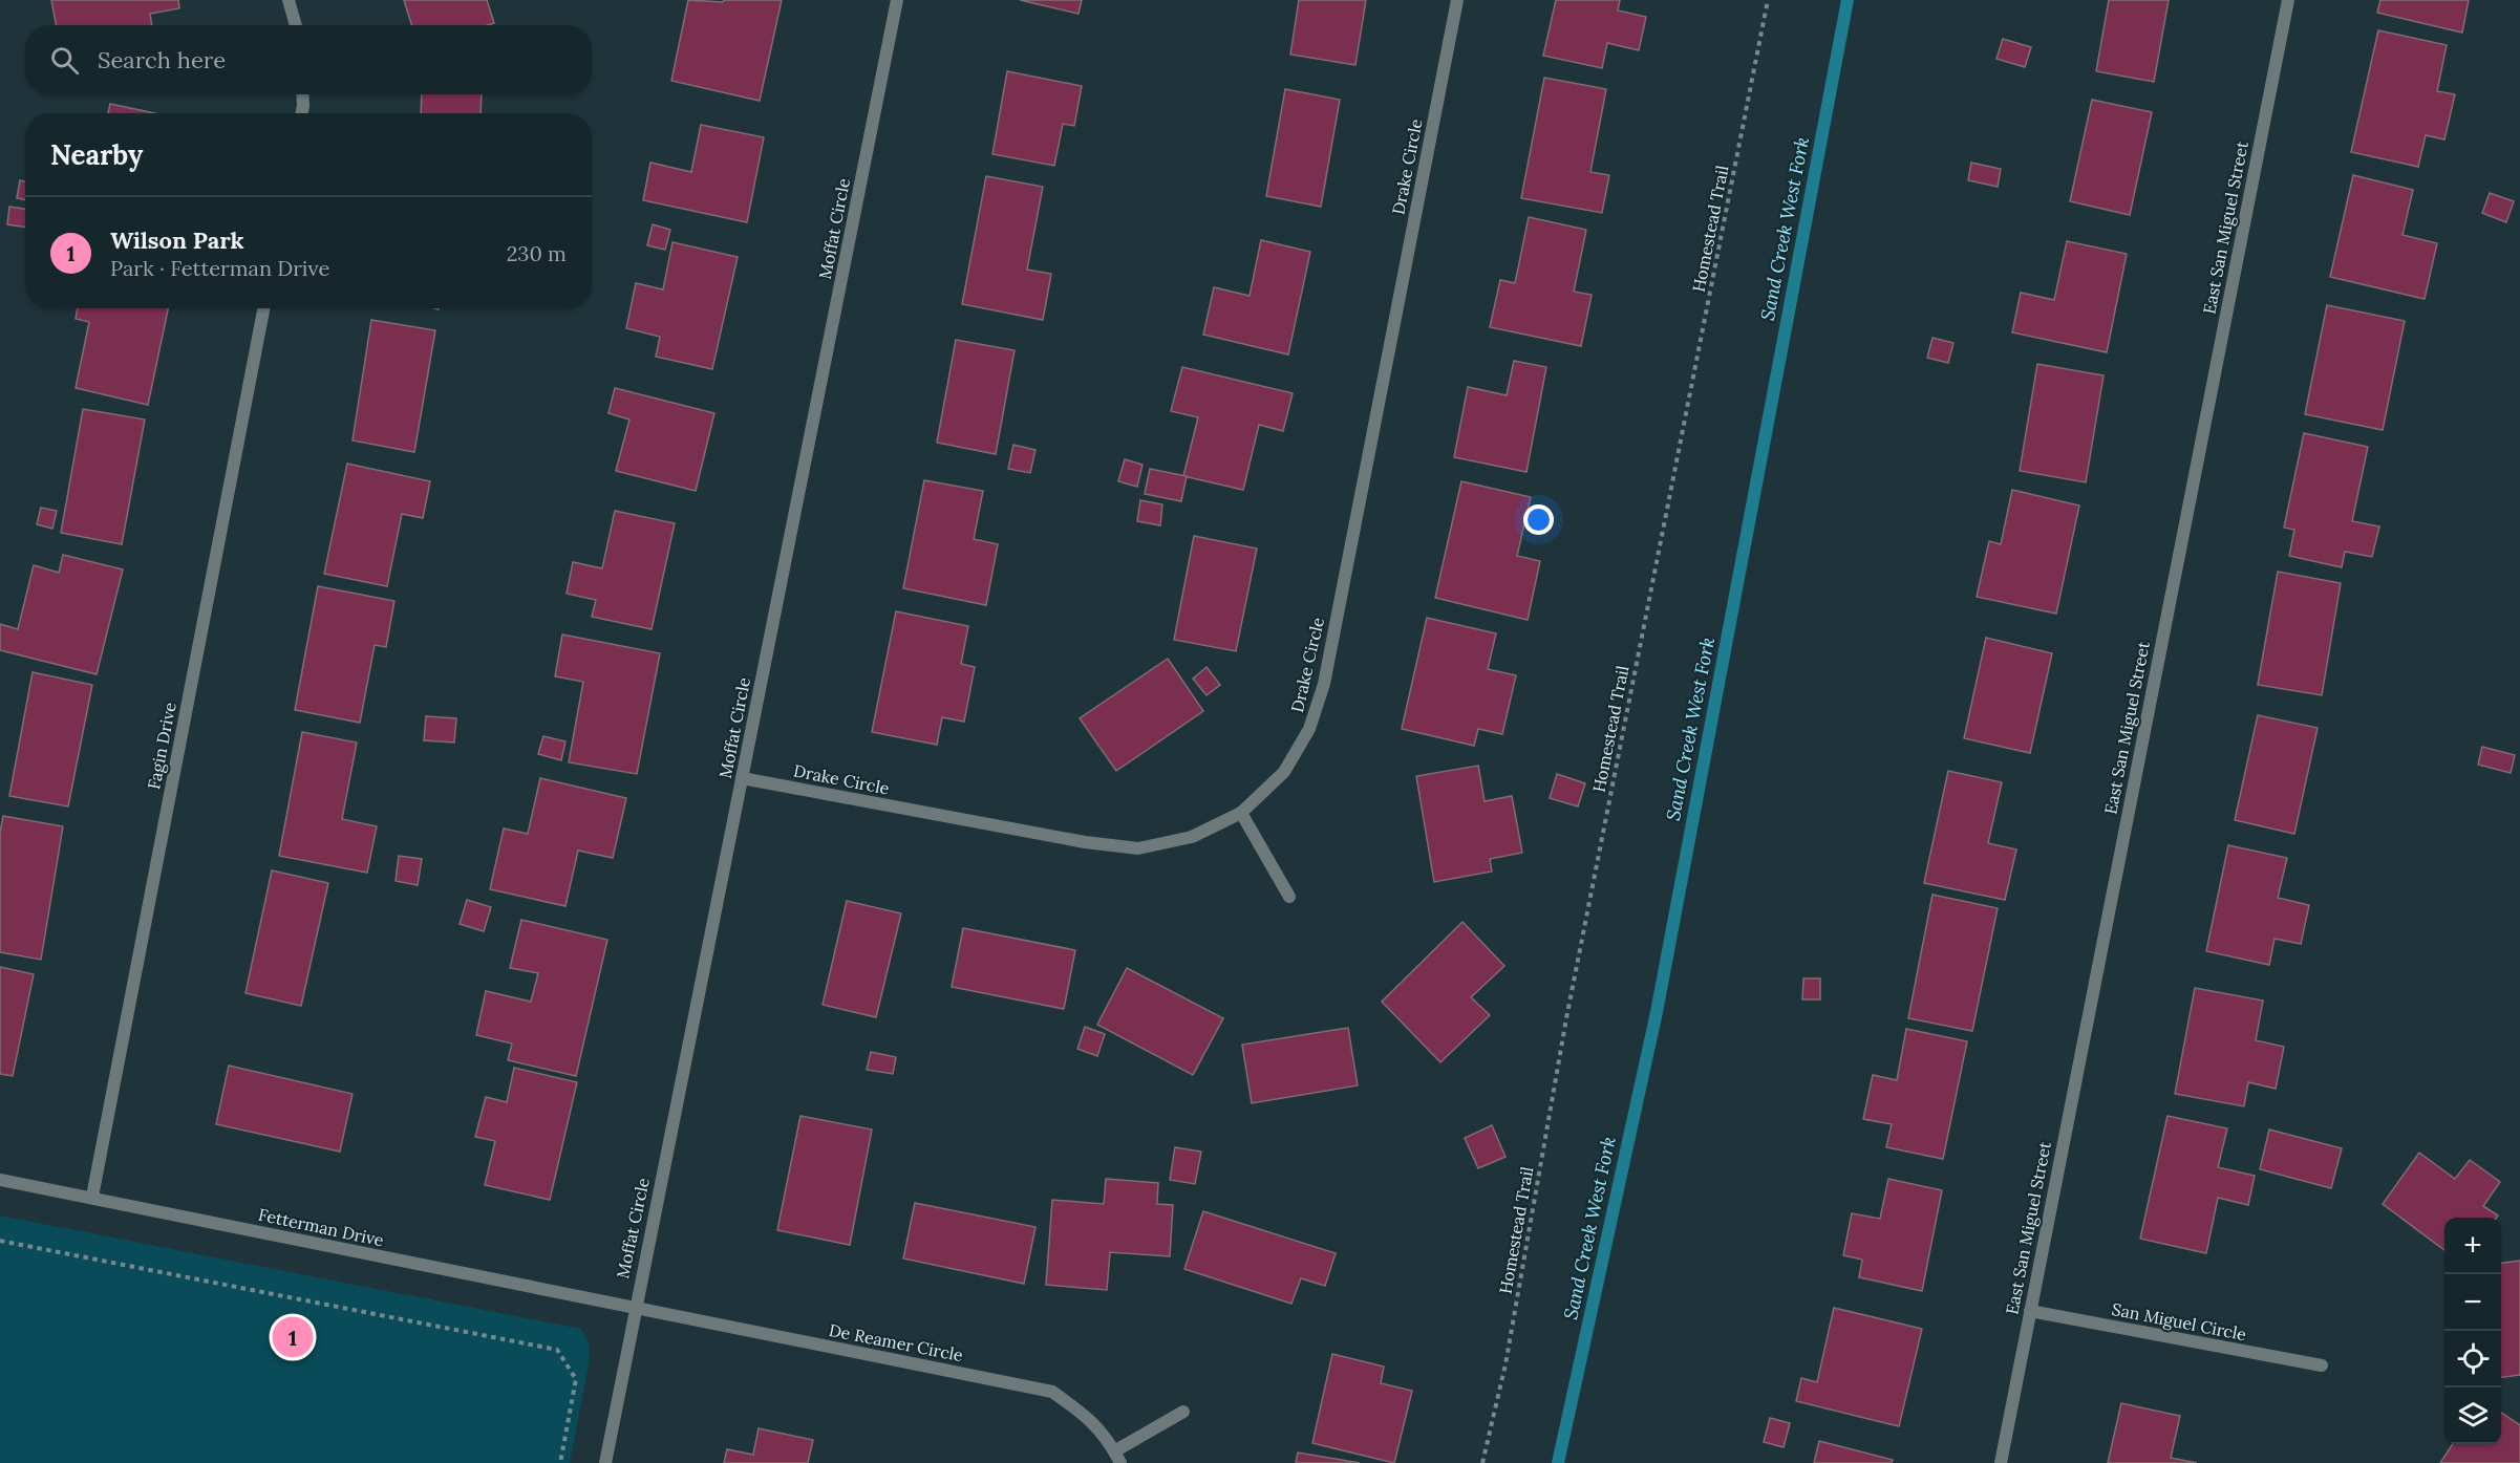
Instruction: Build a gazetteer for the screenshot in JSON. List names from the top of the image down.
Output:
{
  "streets": {
    "street": [
      "Drake Circle",
      "East San Miguel Street",
      "Moffat Circle",
      "Fagin Drive",
      "Fetterman Drive",
      "San Miguel Circle",
      "De Reamer Circle"
    ],
    "path": ["Homestead Trail"]
  },
  "crossings": [
    ["Drake Circle", "Moffat Circle"],
    ["East San Miguel Street", "San Miguel Circle"],
    ["Moffat Circle", "Fetterman Drive"],
    ["Moffat Circle", "De Reamer Circle"],
    ["Fagin Drive", "Fetterman Drive"],
    ["Fetterman Drive", "De Reamer Circle"]
  ],
  "water": ["Sand Creek West Fork"],
  "page": {
    "search": "Search here",
    "heading": "Nearby",
    "list": [
      {
        "mark": "1",
        "name": "Wilson Park",
        "note": "Park · Fetterman Drive",
        "value": "230 m"
      }
    ],
    "map_buttons": ["+", "−"],
    "pins": "1"
  }
}
